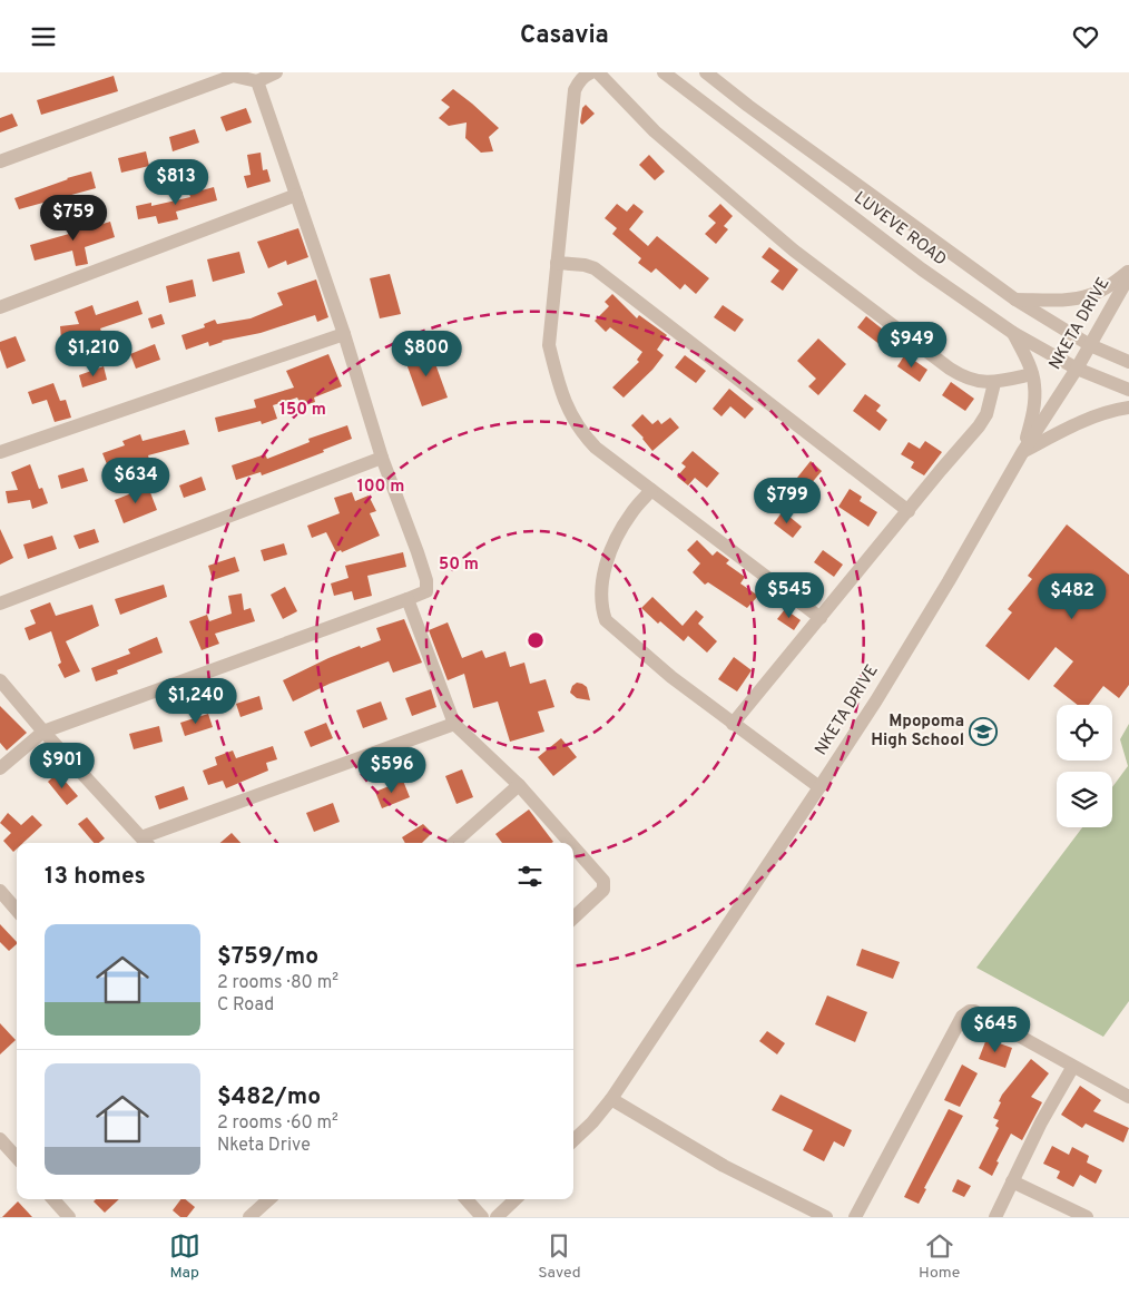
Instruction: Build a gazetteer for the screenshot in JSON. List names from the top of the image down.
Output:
{
  "streets": {
    "street": ["LUVEVE ROAD", "NKETA DRIVE"]
  },
  "crossings": [
    ["LUVEVE ROAD", "NKETA DRIVE"]
  ],
  "places": {
    "school or university": ["Mpopoma High School"]
  },
  "page": {
    "header": "Casavia",
    "price": [
      "$813",
      "$759",
      "$949",
      "$1,210",
      "$800",
      "$634",
      "$799",
      "$545",
      "$482",
      "$1,240",
      "$901",
      "$596",
      "$645"
    ],
    "heading": "13 homes",
    "list": [
      {
        "name": "$759/mo",
        "note": "2 rooms · 80 m² · C Road"
      },
      {
        "name": "$482/mo",
        "note": "2 rooms · 60 m² · Nketa Drive"
      }
    ],
    "tabs": ["Map", "Saved", "Home"]
  },
  "rings": ["150 m", "100 m", "50 m"]
}
